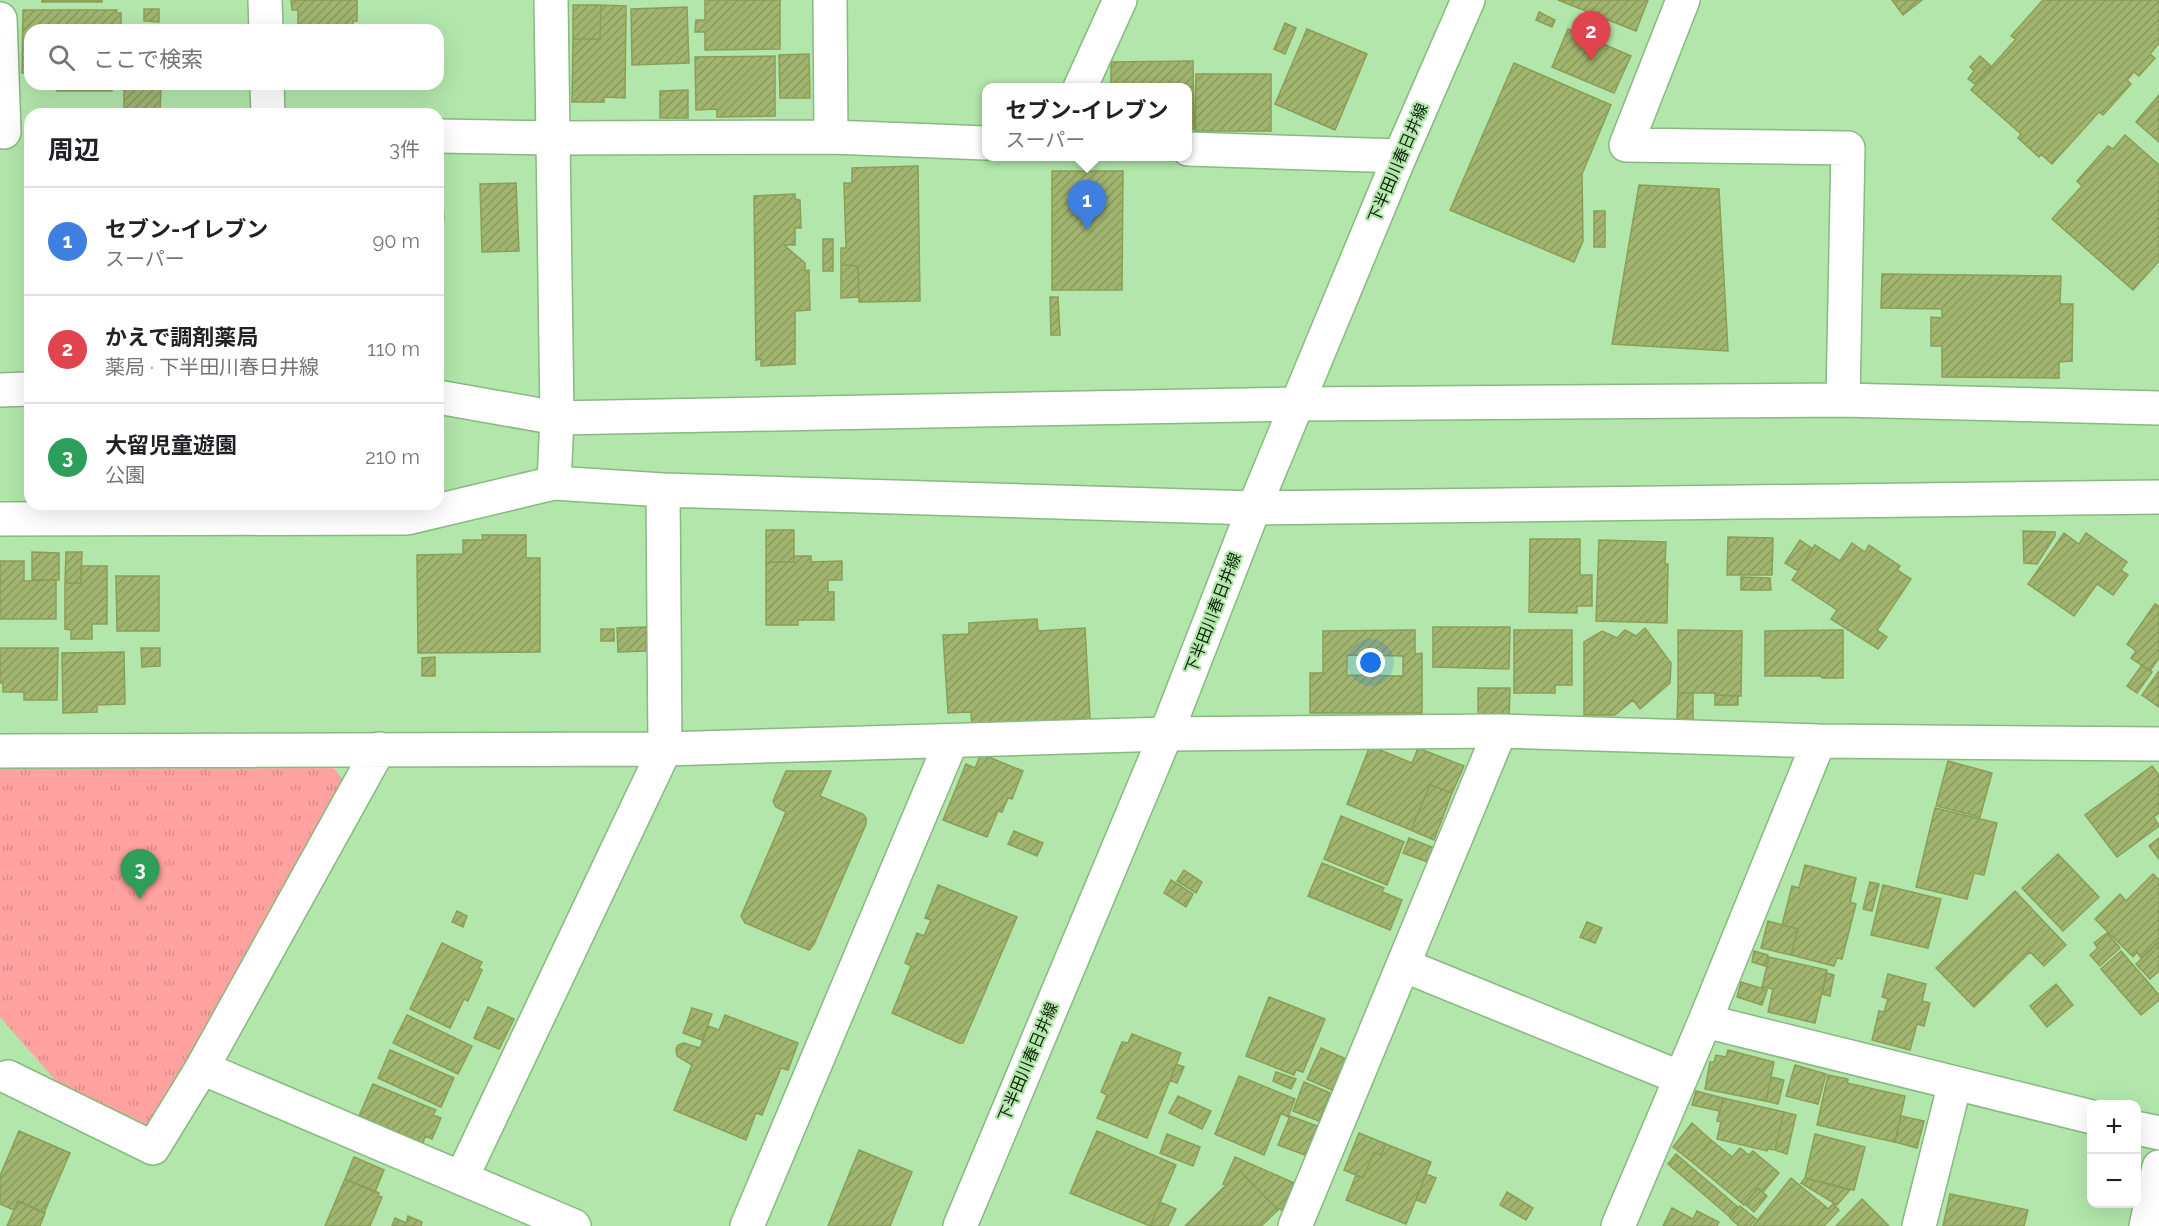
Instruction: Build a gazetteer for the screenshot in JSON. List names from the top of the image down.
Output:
{
  "streets": {
    "street": ["下半田川春日井線"]
  },
  "page": {
    "pins": ["2", "1", "3"],
    "search": "ここで検索",
    "popup": ["セブン-イレブン", "スーパー"],
    "heading": ["周辺", "3件"],
    "list": [
      {
        "mark": "1",
        "name": "セブン-イレブン",
        "note": "スーパー",
        "value": "90 m"
      },
      {
        "mark": "2",
        "name": "かえで調剤薬局",
        "note": "薬局 · 下半田川春日井線",
        "value": "110 m"
      },
      {
        "mark": "3",
        "name": "大留児童遊園",
        "note": "公園",
        "value": "210 m"
      }
    ],
    "map_buttons": ["+", "−"]
  }
}
